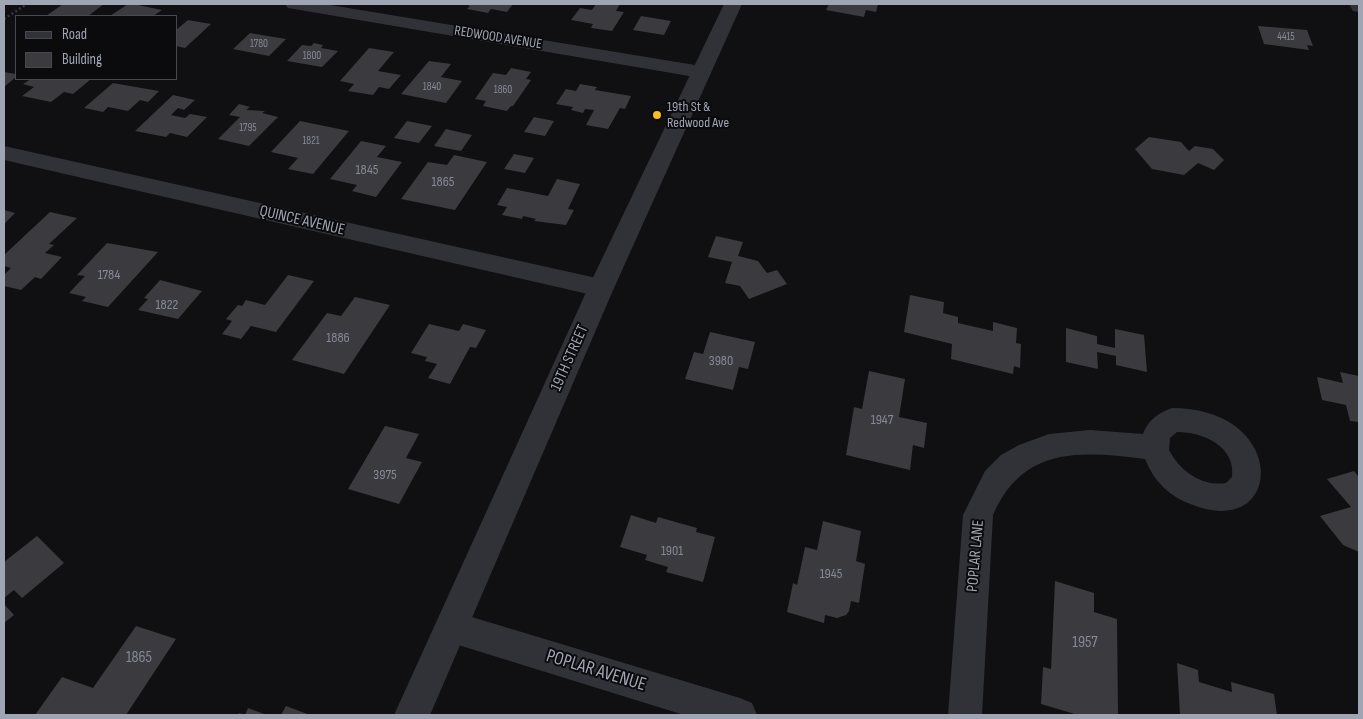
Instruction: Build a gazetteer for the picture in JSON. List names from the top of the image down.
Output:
{
  "streets": {
    "street": [
      "REDWOOD AVENUE",
      "QUINCE AVENUE",
      "19TH STREET",
      "POPLAR LANE",
      "POPLAR AVENUE"
    ]
  },
  "crossings": [
    ["REDWOOD AVENUE", "19TH STREET"],
    ["QUINCE AVENUE", "19TH STREET"],
    ["19TH STREET", "POPLAR AVENUE"]
  ],
  "places": ["19th St & Redwood Ave"],
  "house_numbers": [
    "4415",
    "1780",
    "1800",
    "1840",
    "1860",
    "1795",
    "1821",
    "1845",
    "1865",
    "1784",
    "1822",
    "1886",
    "3980",
    "1947",
    "3975",
    "1901",
    "1945",
    "1957",
    "1865"
  ],
  "legend": ["Road", "Building"]
}
